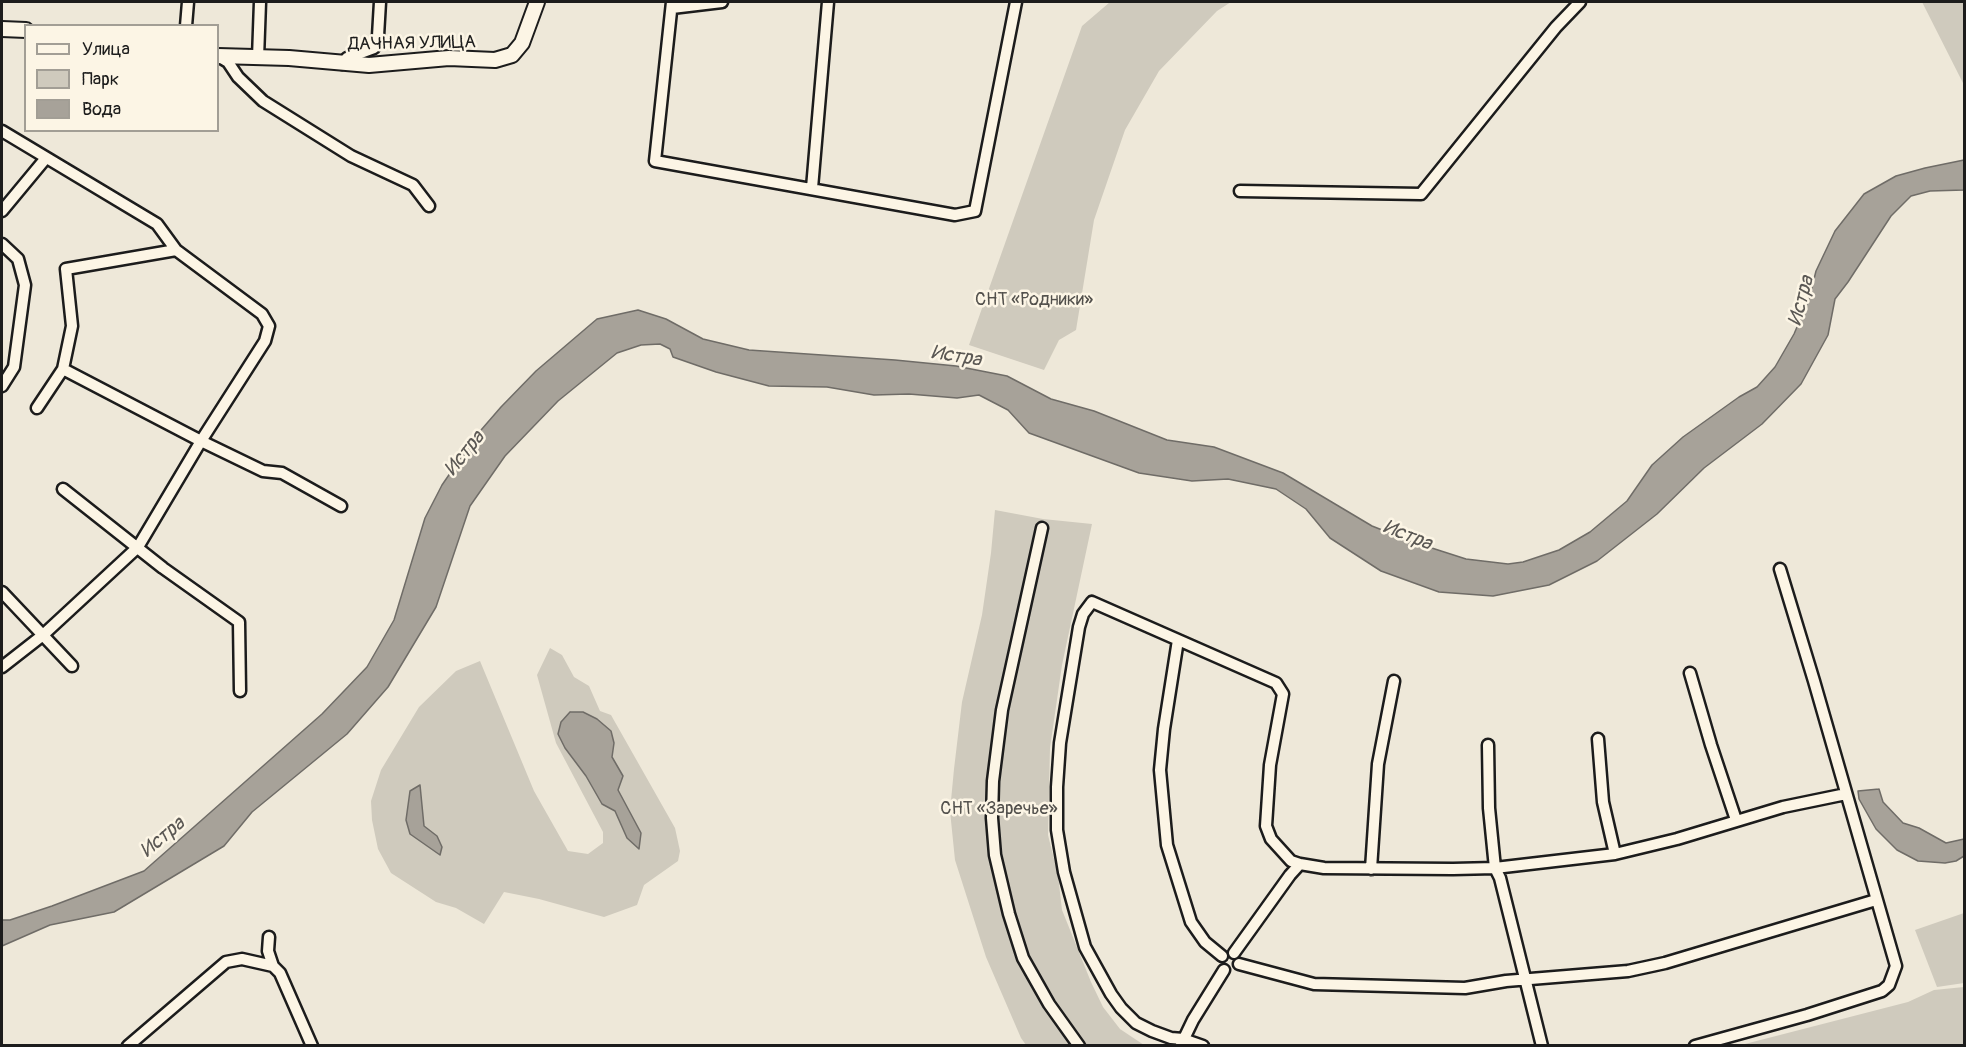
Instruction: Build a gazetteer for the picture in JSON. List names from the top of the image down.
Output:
{
  "streets": {
    "street": ["ДАЧНАЯ УЛИЦА"]
  },
  "water": ["Истра"],
  "parks": ["СНТ «Родники»", "СНТ «Заречье»"],
  "legend": ["Улица", "Парк", "Вода"]
}
